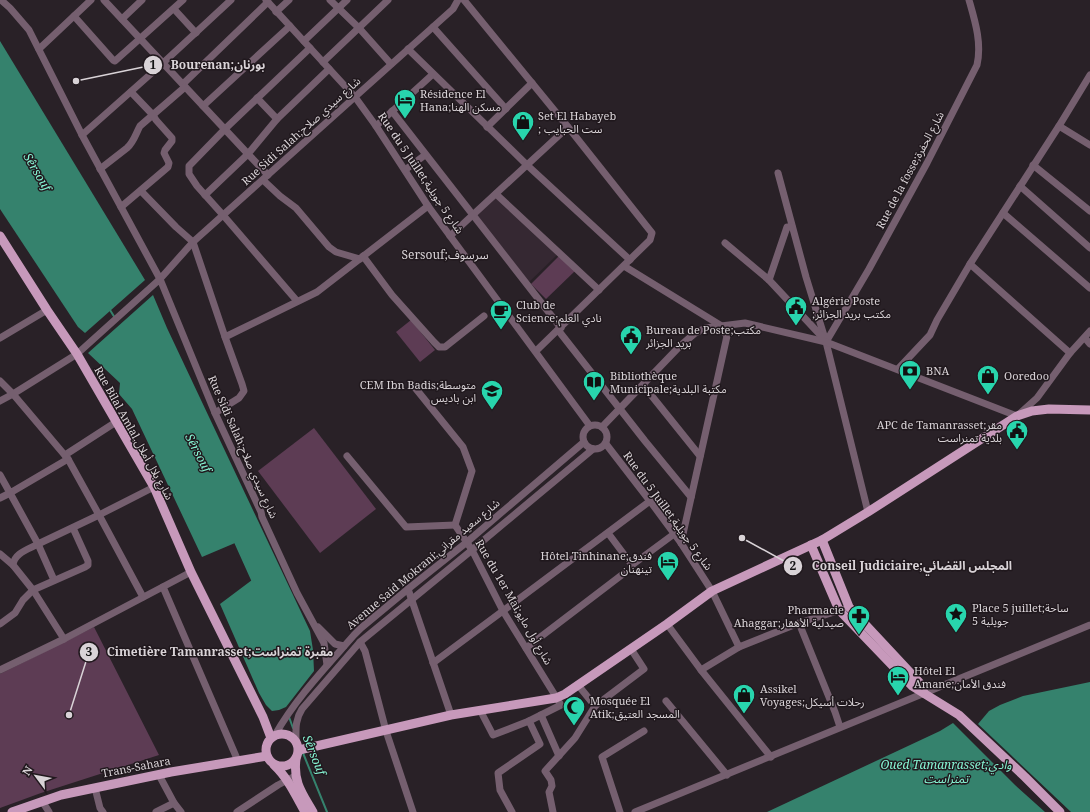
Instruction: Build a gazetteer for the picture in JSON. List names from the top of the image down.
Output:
{
  "streets": {
    "main road": ["Rue Bilal Amlal,شارع بلال أملال", "Trans-Sahara"],
    "street": [
      "Rue Sidi Salah;شارع سيدي صلاح",
      "Rue de la fosse;شارع الحفرة",
      "Rue du 5 Juillet,شارع 5 جويلية",
      "Avenue Said Mokrani;شارع سعيد مقراني",
      "Rue du 1er Mai;شارع أول مايو"
    ]
  },
  "crossings": [
    ["Rue Sidi Salah;شارع سيدي صلاح", "Rue du 5 Juillet,شارع 5 جويلية"],
    ["Rue Sidi Salah;شارع سيدي صلاح", "Avenue Said Mokrani;شارع سعيد مقراني"],
    ["Rue du 5 Juillet,شارع 5 جويلية", "Avenue Said Mokrani;شارع سعيد مقراني"],
    ["Rue Bilal Amlal,شارع بلال أملال", "Avenue Said Mokrani;شارع سعيد مقراني"],
    ["Rue Bilal Amlal,شارع بلال أملال", "Trans-Sahara"],
    ["Avenue Said Mokrani;شارع سعيد مقراني", "Rue du 1er Mai;شارع أول مايو"],
    ["Avenue Said Mokrani;شارع سعيد مقراني", "Trans-Sahara"]
  ],
  "districts": ["Sersouf;سرسوف"],
  "water": ["Sêrsouf", "Oued Tamanrasset;وادي تمنراست"],
  "places": {
    "other": ["Bourenan;بورنان", "Conseil Judiciaire;المجلس القضائي", "Cimetière Tamanrasset;مقبرة تمنراست"],
    "hotel": ["Résidence El Hana;مسكن الهنا", "Hôtel Tinhinane;فندق تينهنان", "Hôtel El Amane;فندق الأمان"],
    "shop": ["Set El Habayeb ; ست الحبايب", "Ooredoo", "Assikel Voyages;رحلات أسيكل"],
    "public building": ["Algérie Poste ;مكتب بريد الجزائر", "Bureau de Poste;مكتب بريد الجزائر", "APC de Tamanrasset;مقر بلدية تمنراست"],
    "cafe": ["Club de Science;نادي العلم"],
    "bank": ["BNA"],
    "library": ["Bibliothèque Municipale;مكتبة البلدية"],
    "school or university": ["CEM Ibn Badis;متوسطة ابن باديس"],
    "place": ["Place 5 juillet;ساحة 5 جويلية"],
    "pharmacy": ["Pharmacie Ahaggar;صيدلية الأهقار"],
    "mosque": ["Mosquée El Atik;المسجد العتيق"]
  },
  "north": "top left"
}
